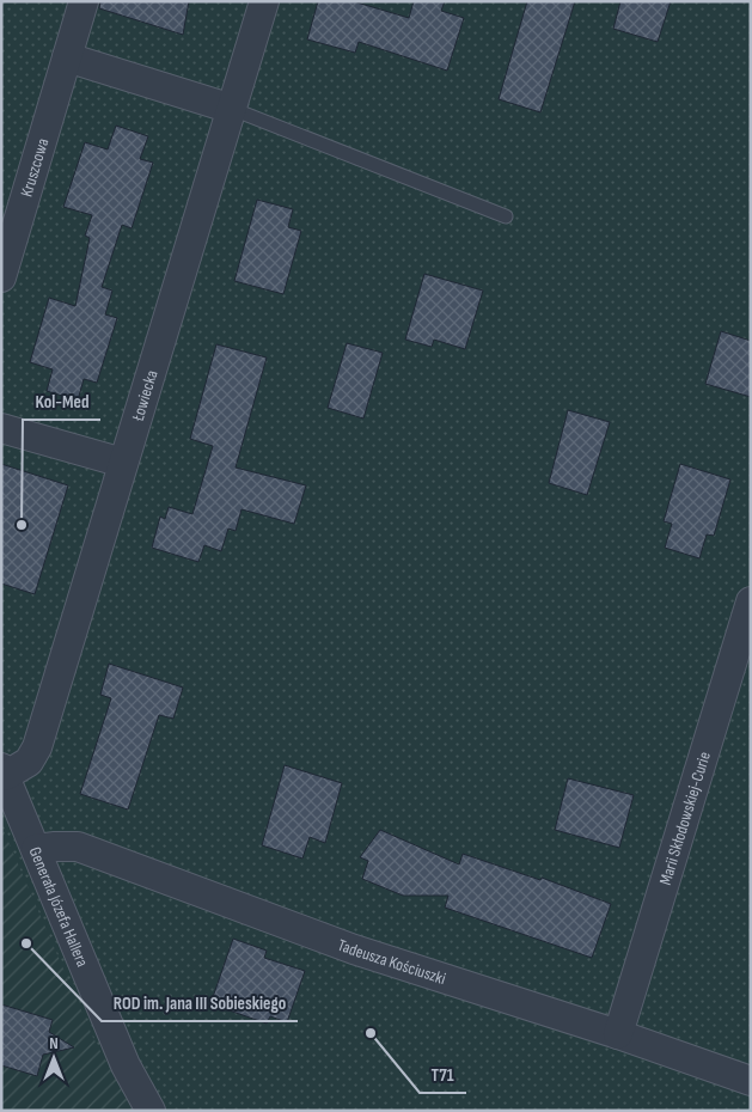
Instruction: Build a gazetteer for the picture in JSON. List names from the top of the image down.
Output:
{
  "streets": {
    "street": [
      "Kruszcowa",
      "Łowiecka",
      "Marii Skłodowskiej-Curie",
      "Generała Józefa Hallera",
      "Tadeusza Kościuszki"
    ]
  },
  "crossings": [
    ["Łowiecka", "Generała Józefa Hallera"],
    ["Marii Skłodowskiej-Curie", "Tadeusza Kościuszki"],
    ["Generała Józefa Hallera", "Tadeusza Kościuszki"]
  ],
  "places": ["Kol-Med", "ROD im. Jana III Sobieskiego", "T71"],
  "north": "top"
}
